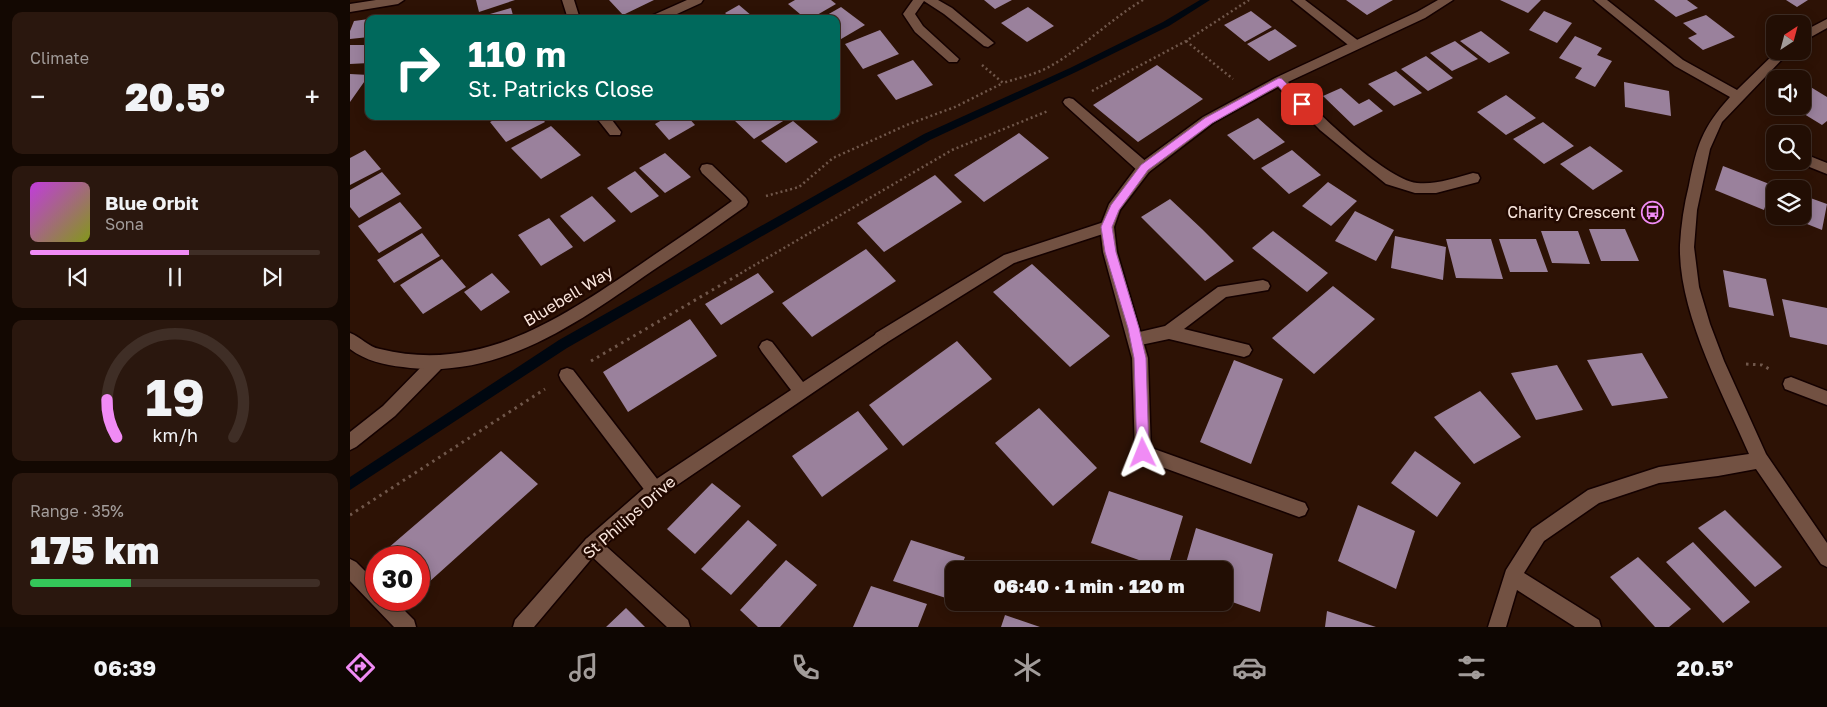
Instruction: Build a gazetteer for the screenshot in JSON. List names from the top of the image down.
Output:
{
  "streets": {
    "street": ["Bluebell Way", "St Philips Drive"]
  },
  "places": {
    "bus stop": ["Charity Crescent"]
  },
  "north": "top right",
  "page": {
    "tile": [
      "Climate",
      ["Range · 35%", "175 km"]
    ],
    "turn": ["110 m", "St. Patricks Close"],
    "heat": ["−", "20.5°", "+"],
    "song": ["Blue Orbit", "Sona"],
    "limit": "30",
    "trip": "06:40 · 1 min · 120 m",
    "tabs": ["06:39", "20.5°"],
    "gauge": ["19", "km/h"]
  }
}
